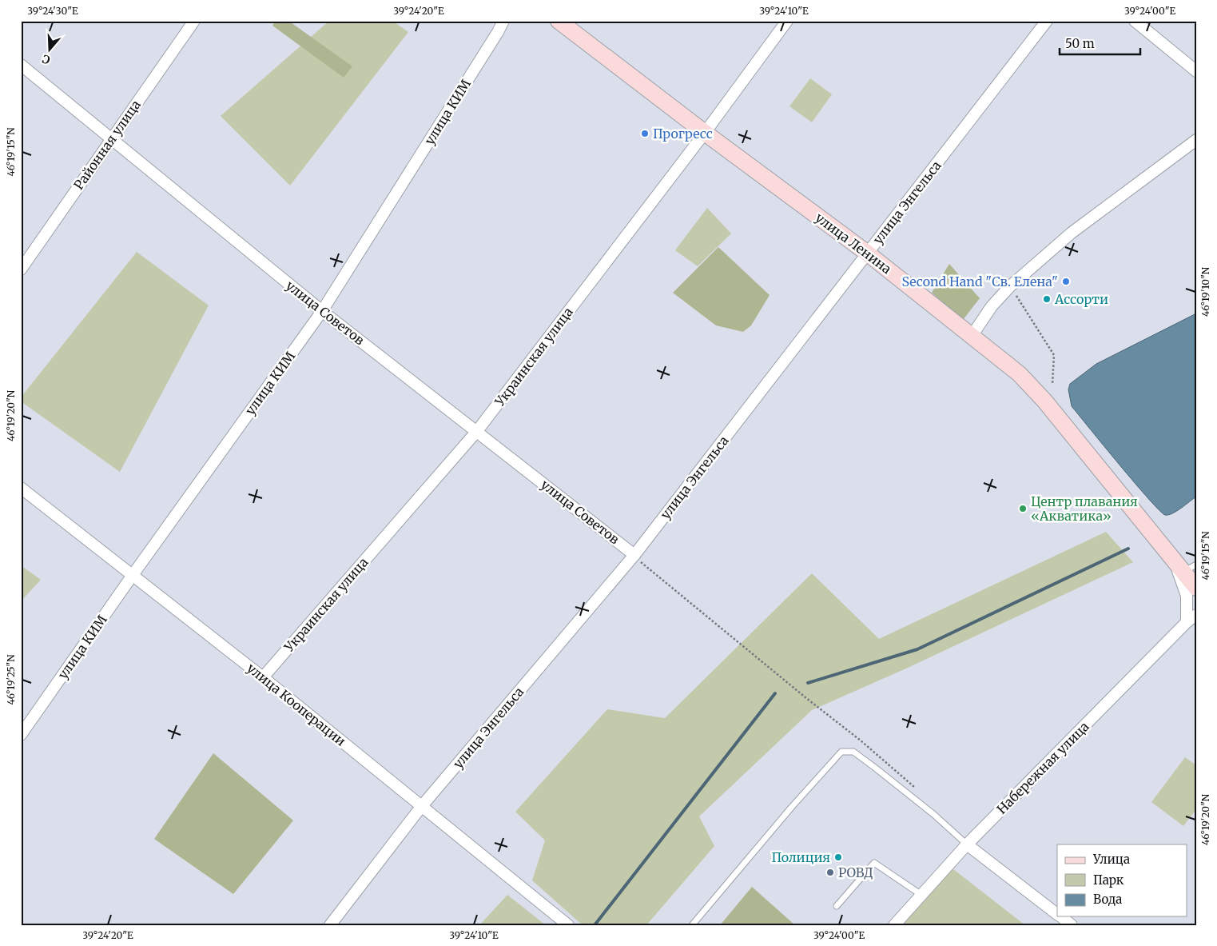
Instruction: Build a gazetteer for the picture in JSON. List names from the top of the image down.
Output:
{
  "streets": {
    "street": [
      "улица КИМ",
      "Районная улица",
      "улица Энгельса",
      "улица Ленина",
      "улица Советов",
      "Украинская улица",
      "улица Кооперации",
      "Набережная улица"
    ]
  },
  "crossings": [
    ["улица КИМ", "улица Советов"],
    ["улица КИМ", "улица Кооперации"],
    ["Районная улица", "улица Советов"],
    ["улица Энгельса", "улица Ленина"],
    ["улица Энгельса", "улица Советов"],
    ["улица Энгельса", "улица Кооперации"],
    ["улица Ленина", "Украинская улица"],
    ["улица Советов", "Украинская улица"],
    ["Украинская улица", "улица Кооперации"]
  ],
  "places": [
    "Прогресс",
    "Second Hand \"Св. Елена\"",
    "Ассорти",
    "Центр плавания «Акватика»",
    "Полиция",
    "РОВД"
  ],
  "legend": ["Улица", "Парк", "Вода"],
  "scale_bar": "50 m",
  "north": "bottom",
  "coordinates": [
    "39°24'30\"E",
    "39°24'20\"E",
    "39°24'10\"E",
    "39°24'00\"E",
    "46°19'15\"N",
    "46°19'10\"N",
    "46°19'20\"N",
    "46°19'25\"N"
  ]
}
